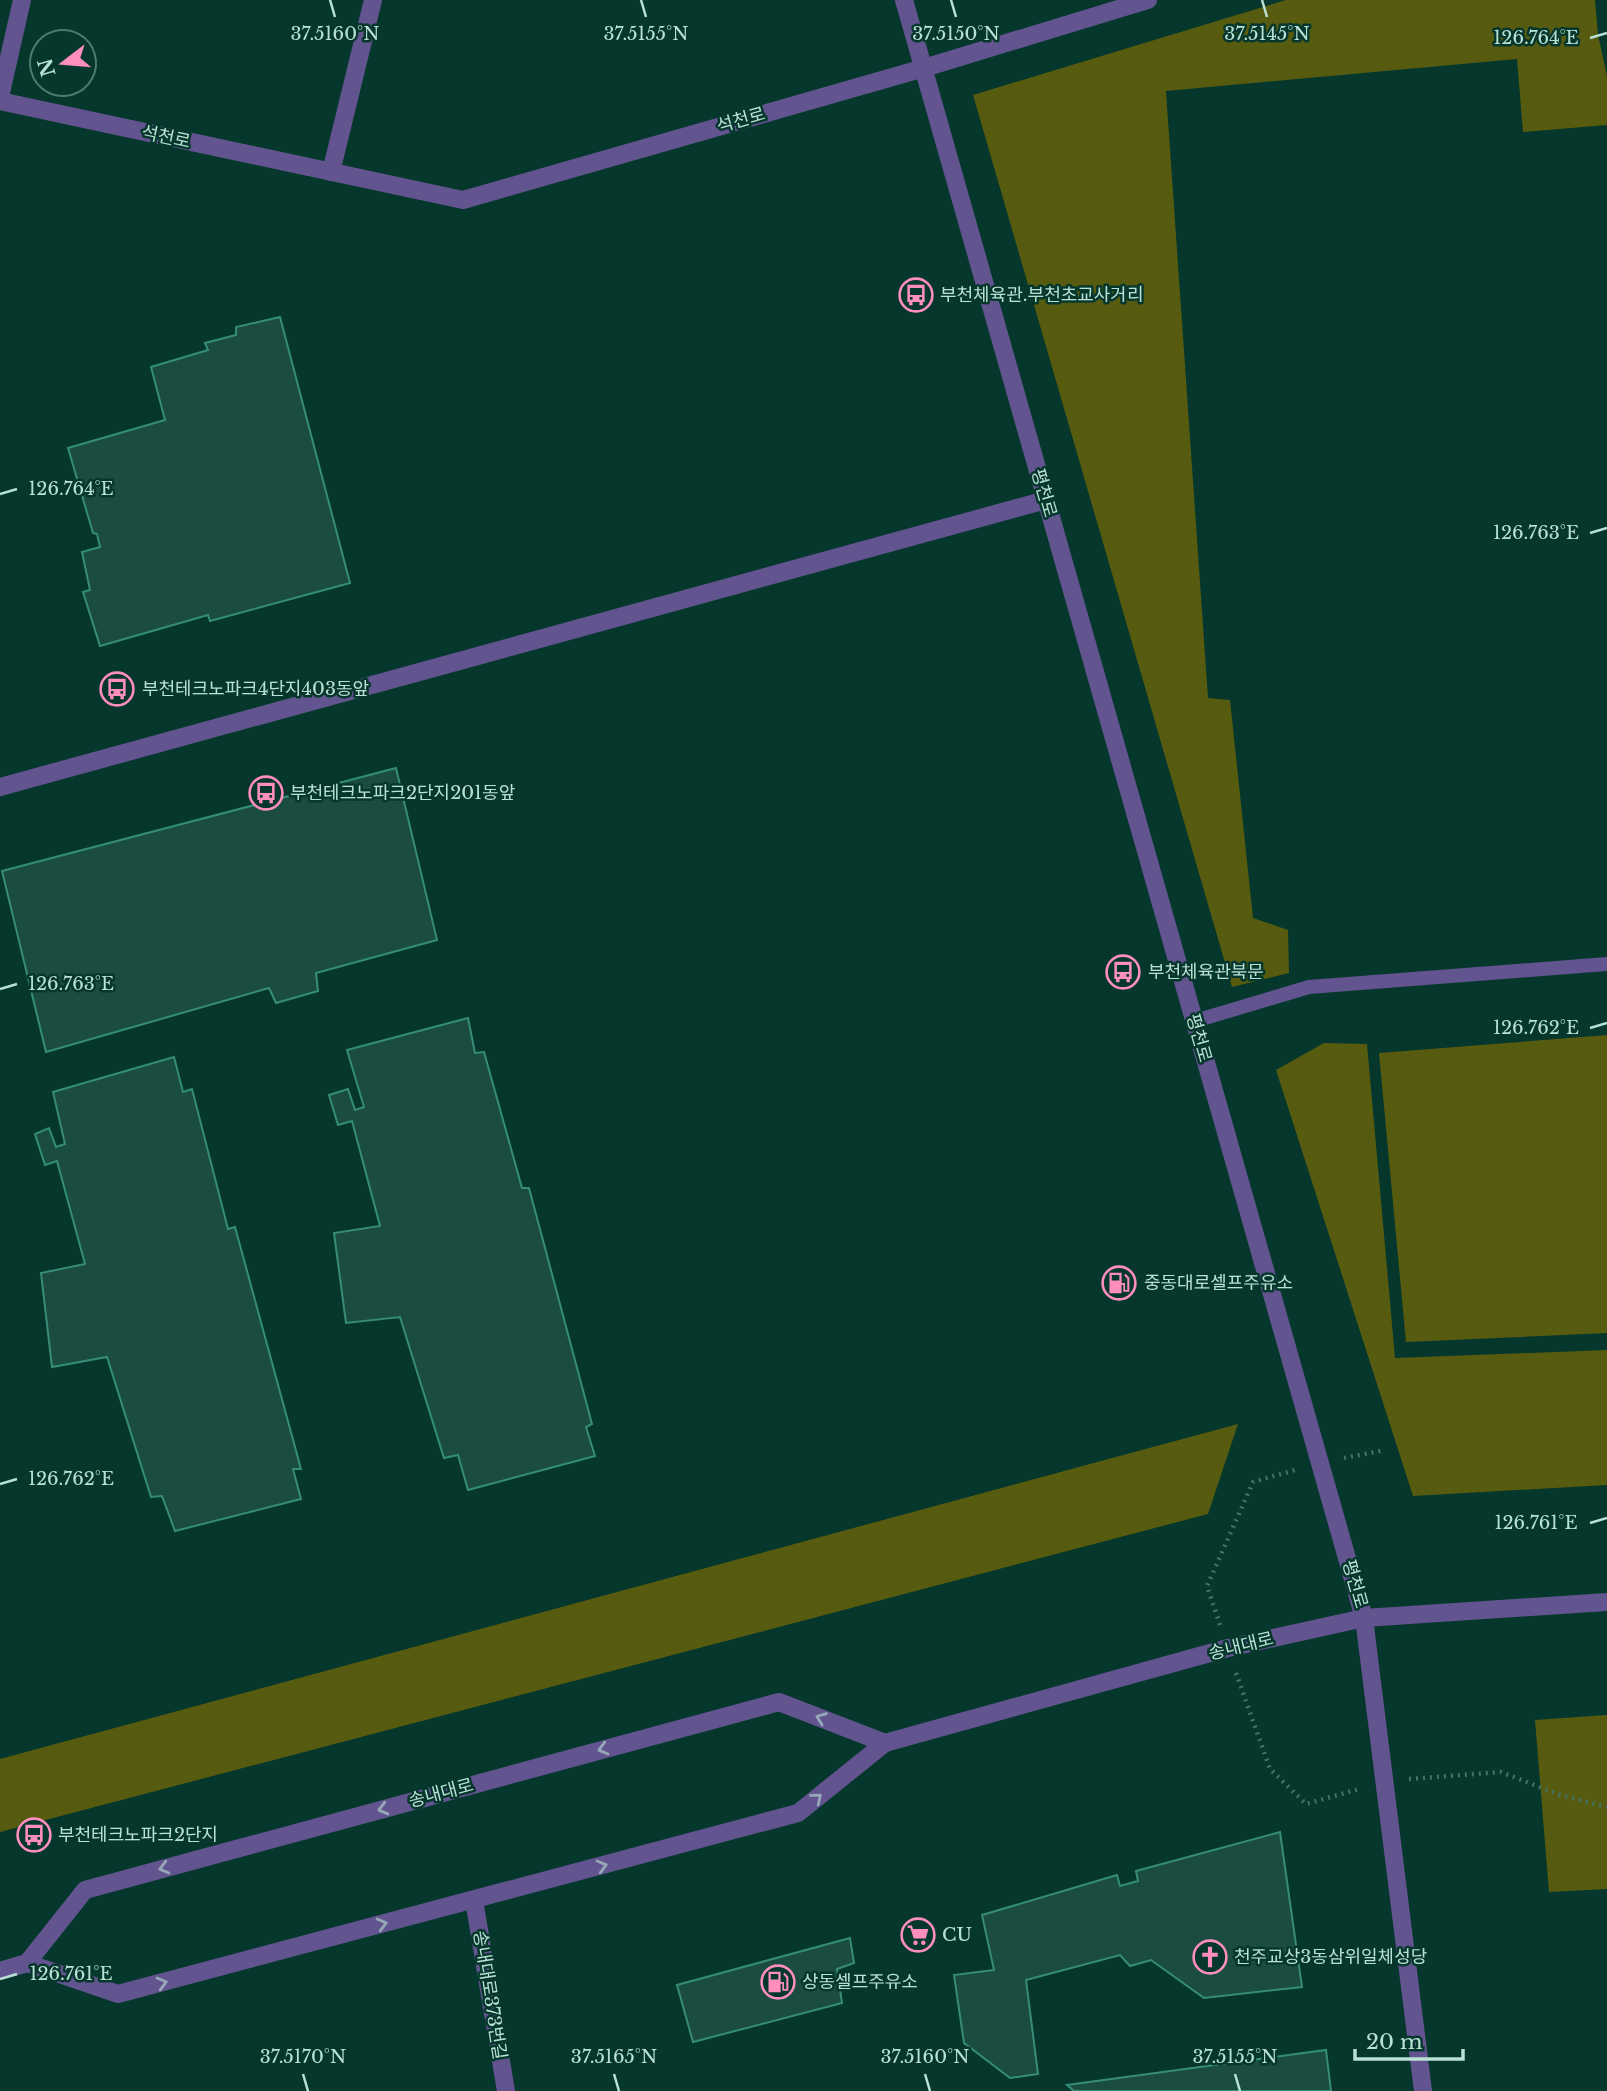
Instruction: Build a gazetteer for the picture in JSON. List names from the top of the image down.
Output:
{
  "streets": {
    "street": [
      "석천로",
      "평천로",
      "송내대로",
      "송내대로373번길"
    ]
  },
  "crossings": [
    ["석천로", "평천로"],
    ["평천로", "송내대로"],
    ["송내대로", "송내대로373번길"]
  ],
  "places": {
    "bus stop": [
      "부천체육관.부천초교사거리",
      "부천테크노파크4단지403동앞",
      "부천테크노파크2단지201동앞",
      "부천체육관북문",
      "부천테크노파크2단지"
    ],
    "fuel station": ["중동대로셀프주유소", "상동셀프주유소"],
    "supermarket": ["CU"],
    "church": ["천주교상3동삼위일체성당"]
  },
  "scale_bar": "20 m",
  "north": "left",
  "coordinates": [
    "37.5160°N",
    "37.5155°N",
    "37.5150°N",
    "37.5145°N",
    "126.764°E",
    "126.763°E",
    "126.762°E",
    "126.761°E",
    "37.5170°N",
    "37.5165°N"
  ]
}
